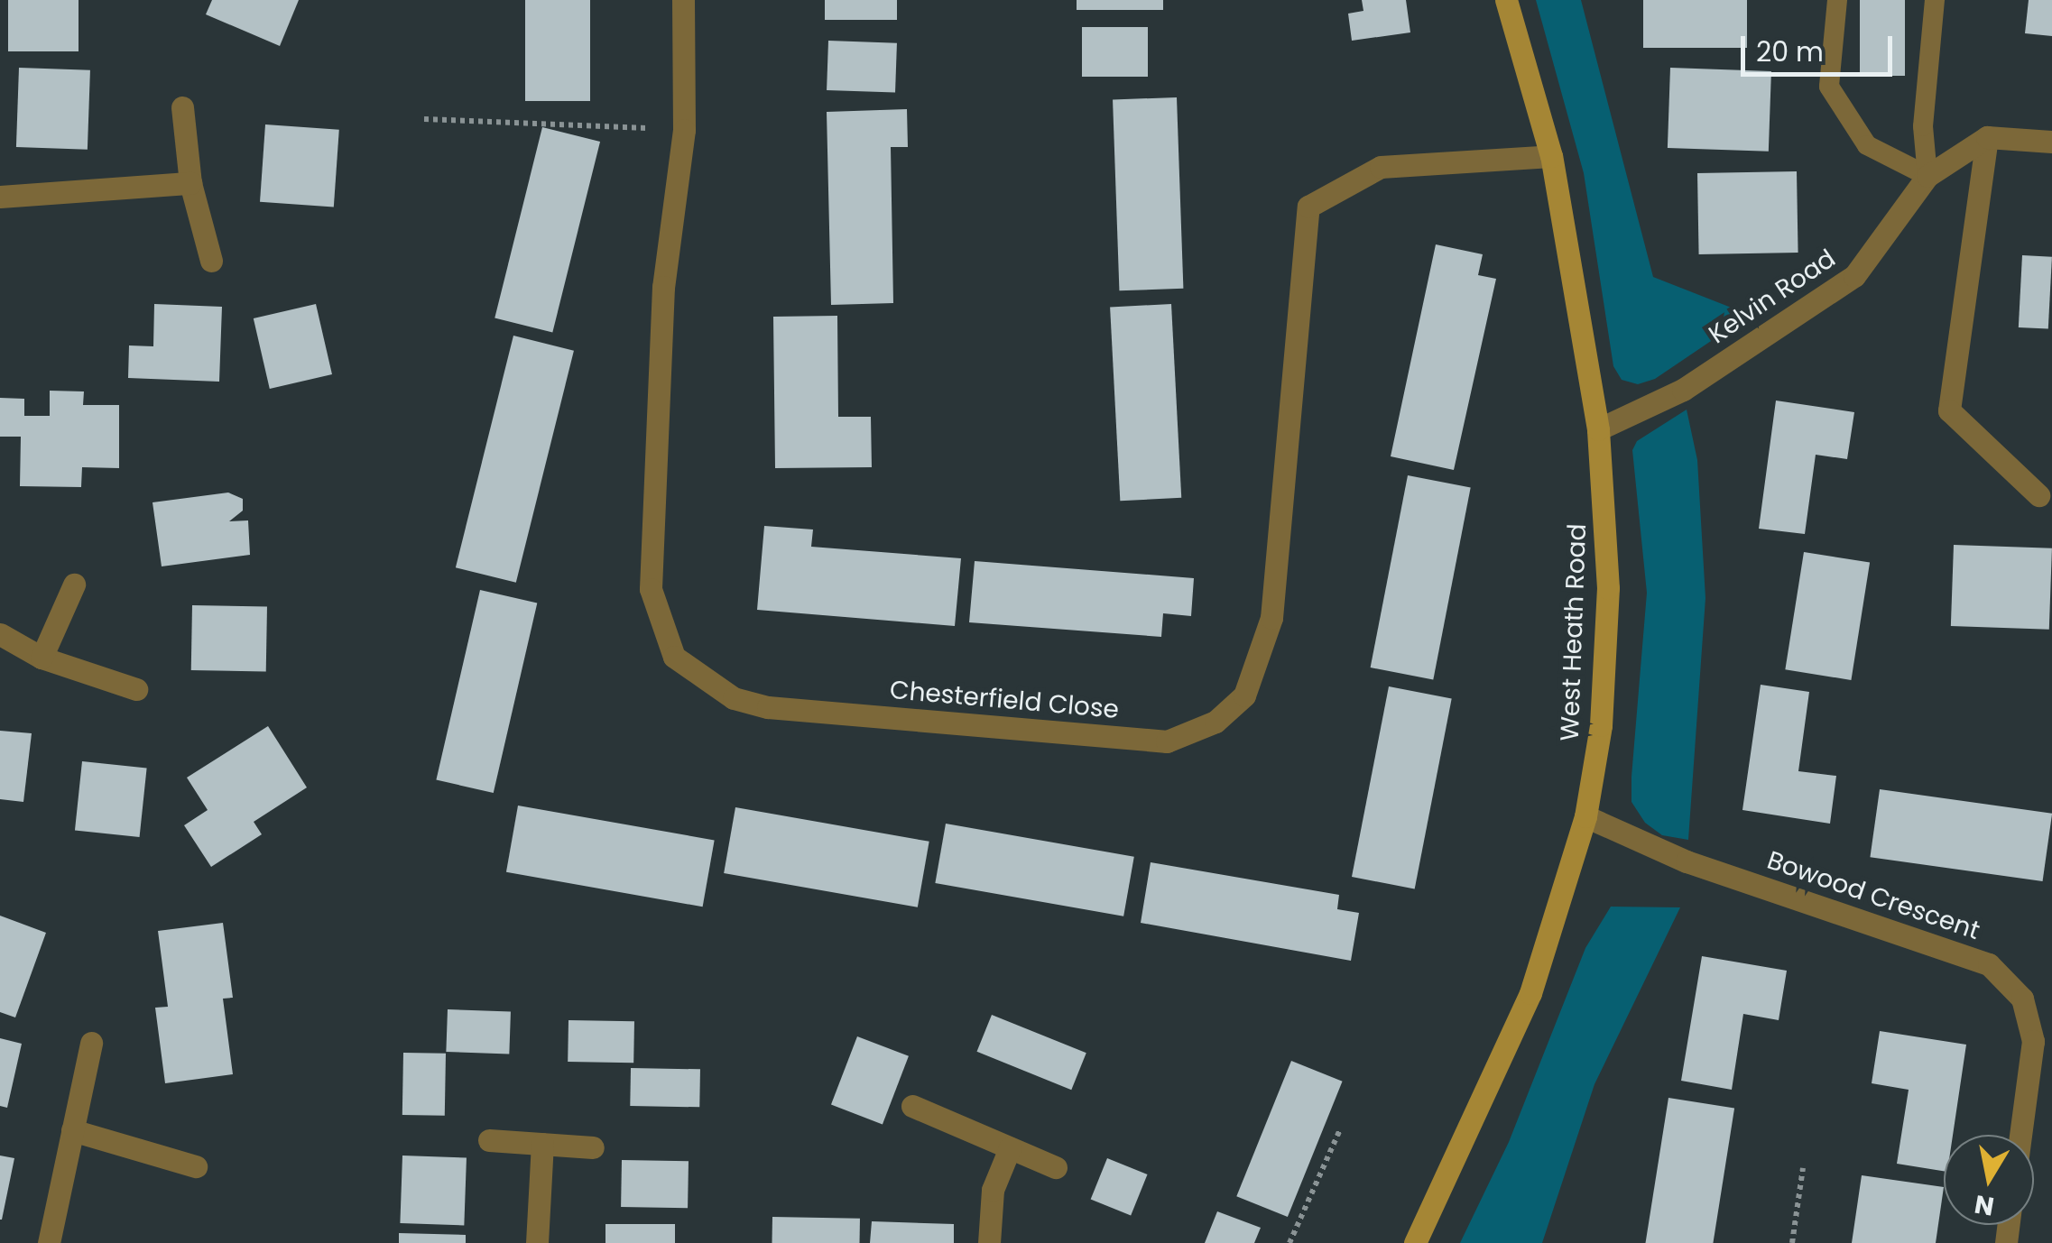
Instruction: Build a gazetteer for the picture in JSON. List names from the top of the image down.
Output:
{
  "streets": {
    "street": [
      "Kelvin Road",
      "West Heath Road",
      "Chesterfield Close",
      "Bowood Crescent"
    ]
  },
  "crossings": [
    ["Kelvin Road", "West Heath Road"],
    ["West Heath Road", "Chesterfield Close"],
    ["West Heath Road", "Bowood Crescent"]
  ],
  "scale_bar": "20 m",
  "north": "bottom"
}
